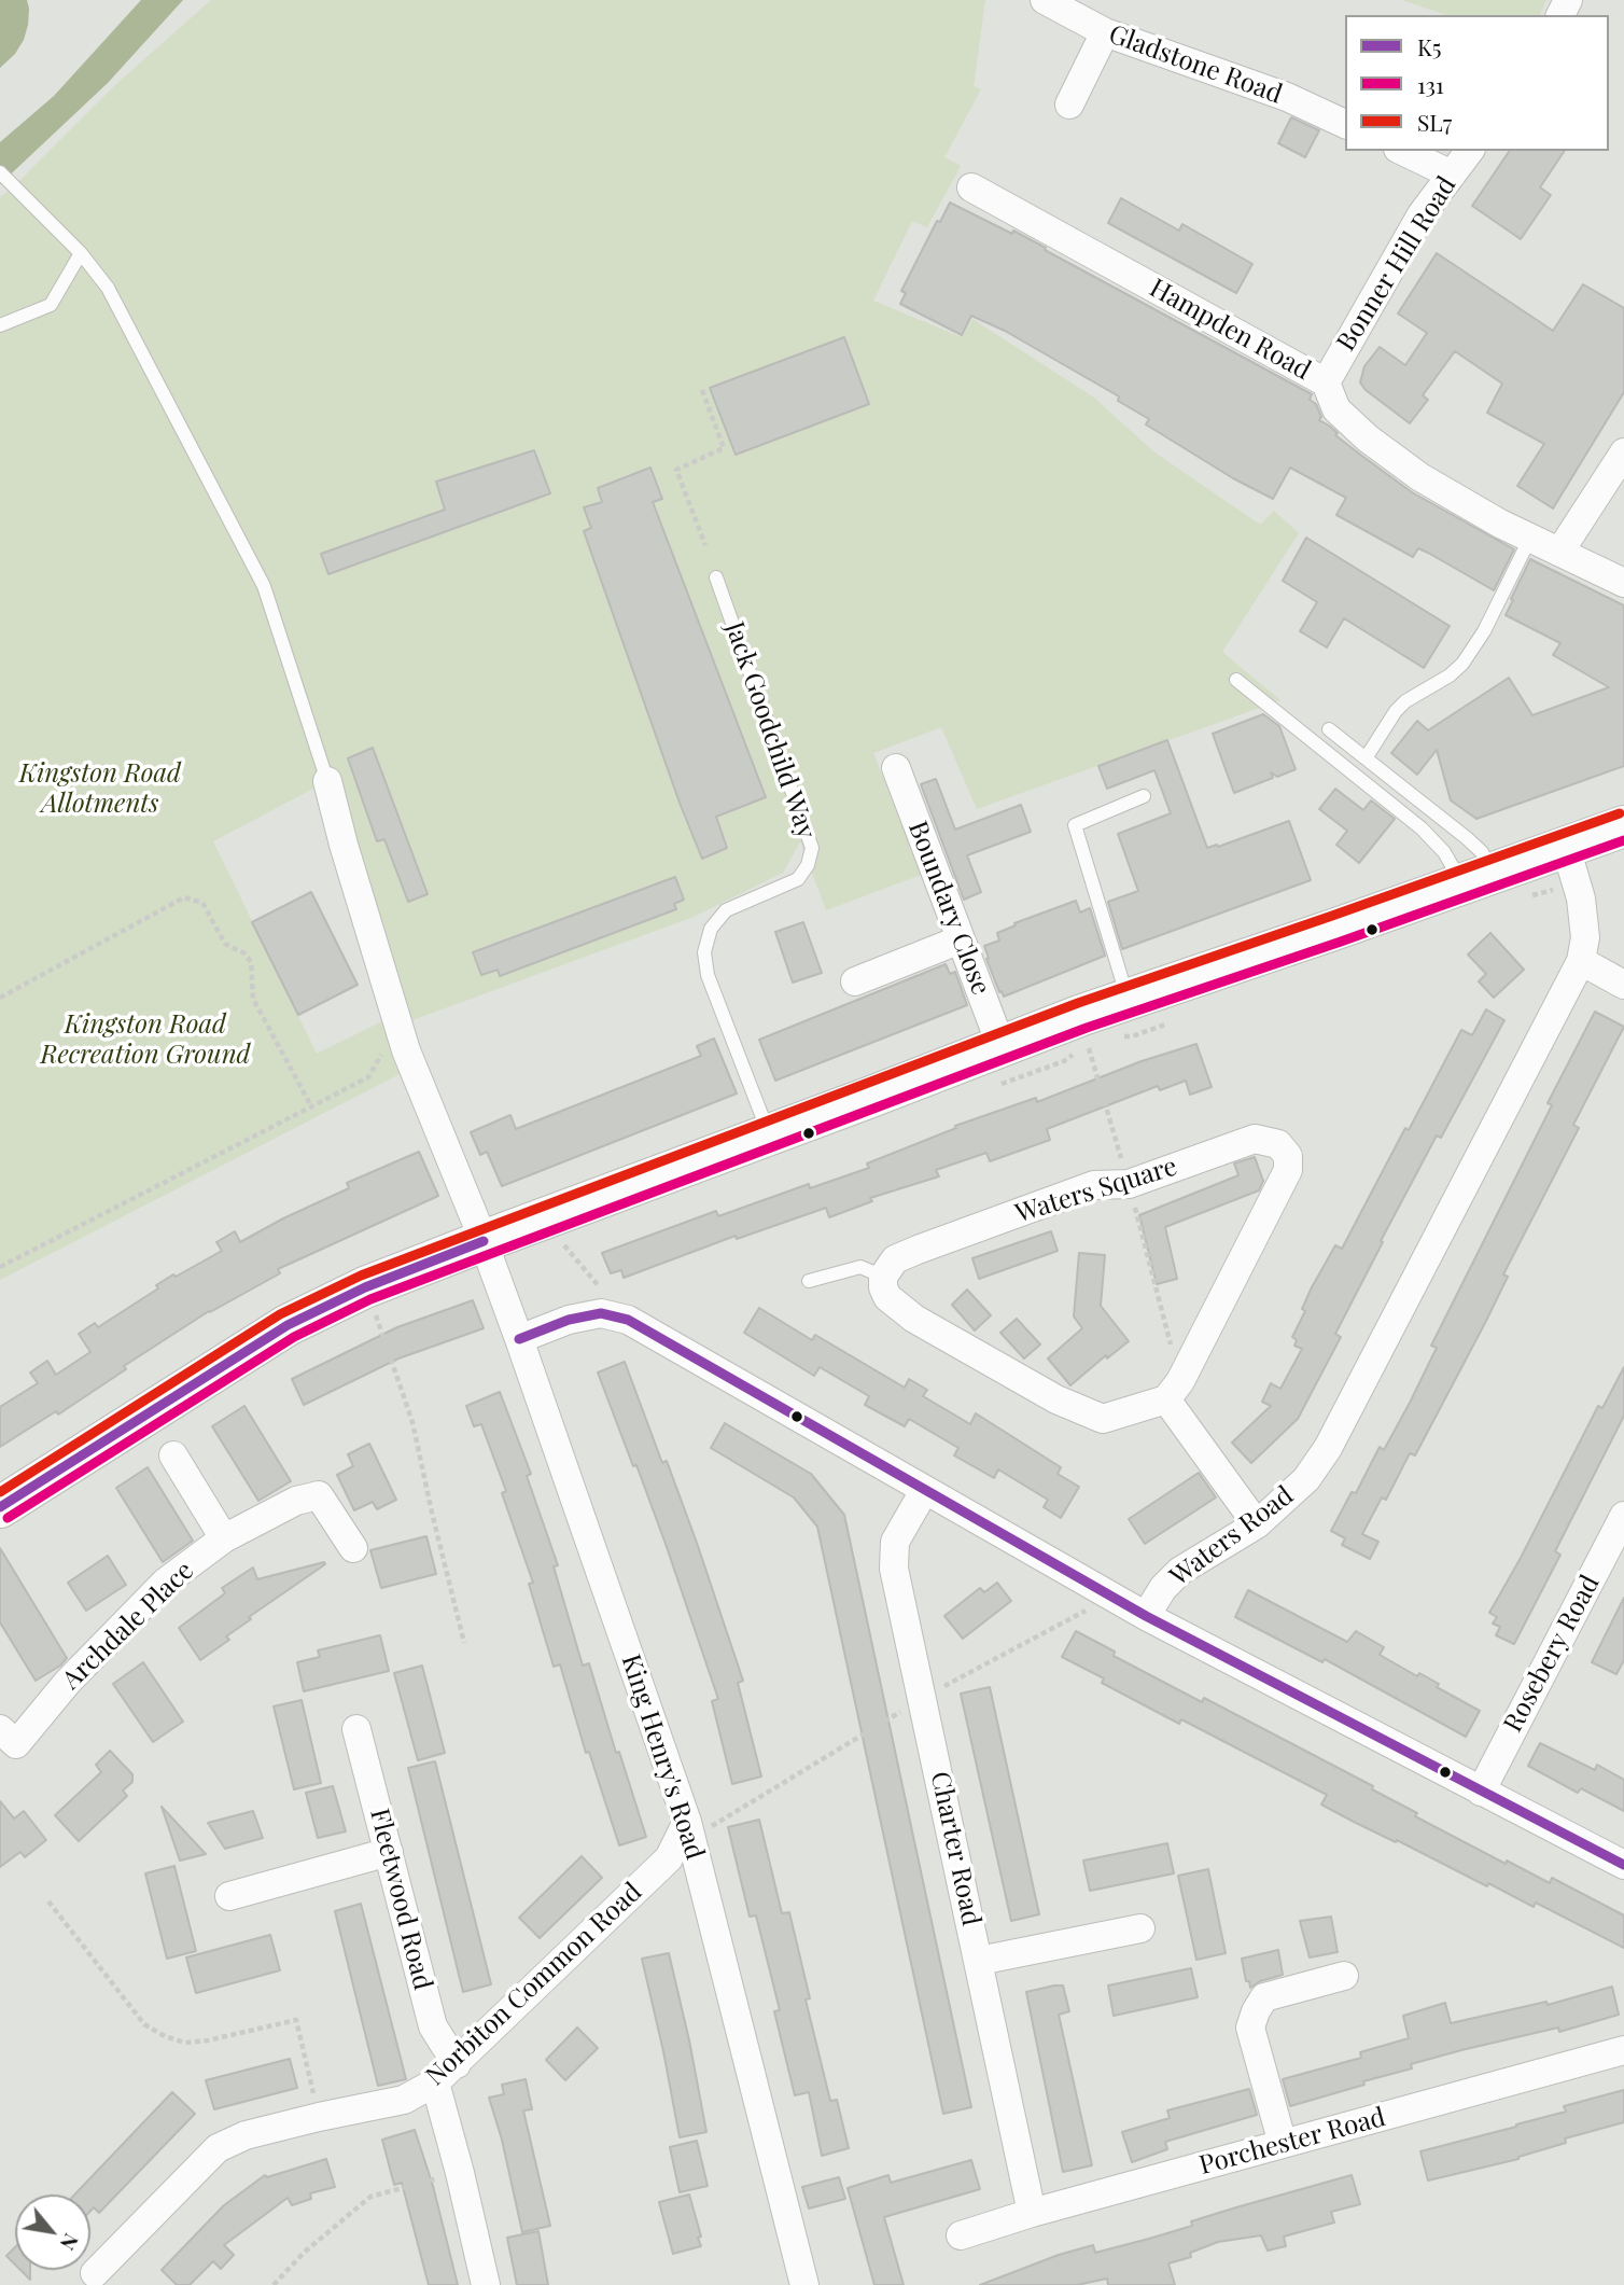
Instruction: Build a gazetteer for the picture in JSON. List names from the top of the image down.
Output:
{
  "streets": {
    "street": [
      "Gladstone Road",
      "Bonner Hill Road",
      "Hampden Road",
      "Boundary Close",
      "Waters Square",
      "Waters Road",
      "Archdale Place",
      "Rosebery Road",
      "King Henry's Road",
      "Charter Road",
      "Fleetwood Road",
      "Norbiton Common Road",
      "Porchester Road"
    ],
    "lane": ["Jack Goodchild Way"]
  },
  "crossings": [
    ["Bonner Hill Road", "Hampden Road"],
    ["King Henry's Road", "Norbiton Common Road"],
    ["Charter Road", "Porchester Road"],
    ["Fleetwood Road", "Norbiton Common Road"]
  ],
  "parks": ["Kingston Road Allotments", "Kingston Road Recreation Ground"],
  "lines": ["transit line SL7", "transit line 131", "transit line K5"],
  "legend": ["K5", "131", "SL7"],
  "north": "bottom right"
}
